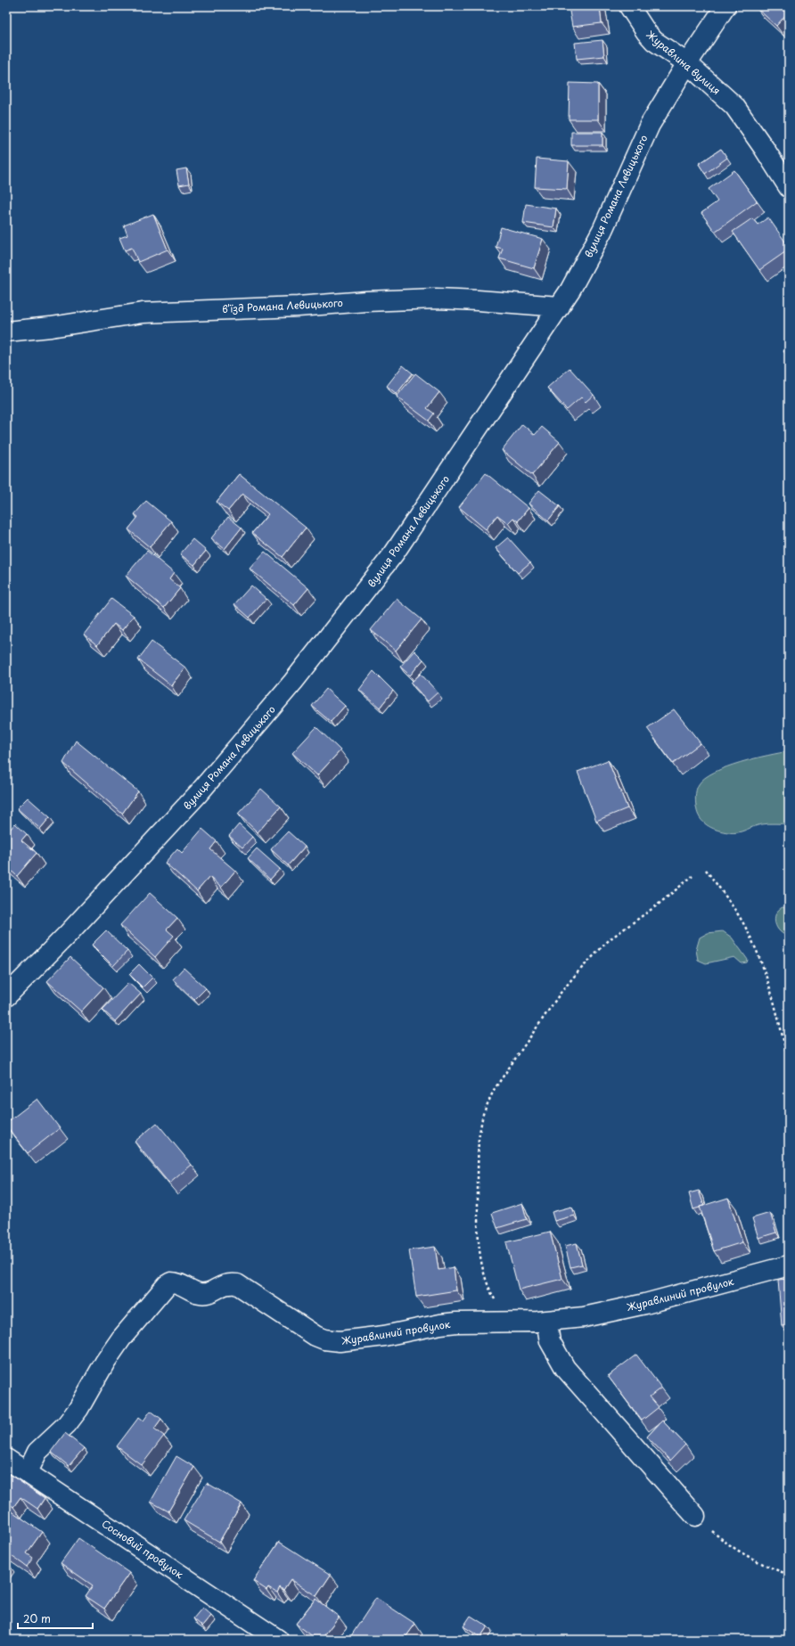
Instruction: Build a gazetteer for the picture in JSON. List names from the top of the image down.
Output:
{
  "streets": {
    "street": [
      "Журавлина вулиця",
      "вулиця Романа Левицького",
      "в’їзд Романа Левицького",
      "Журавлиний провулок",
      "Сосновий провулок"
    ]
  },
  "crossings": [
    ["Журавлина вулиця", "вулиця Романа Левицького"],
    ["вулиця Романа Левицького", "в’їзд Романа Левицького"],
    ["Журавлиний провулок", "Сосновий провулок"]
  ],
  "scale_bar": "20 m"
}
